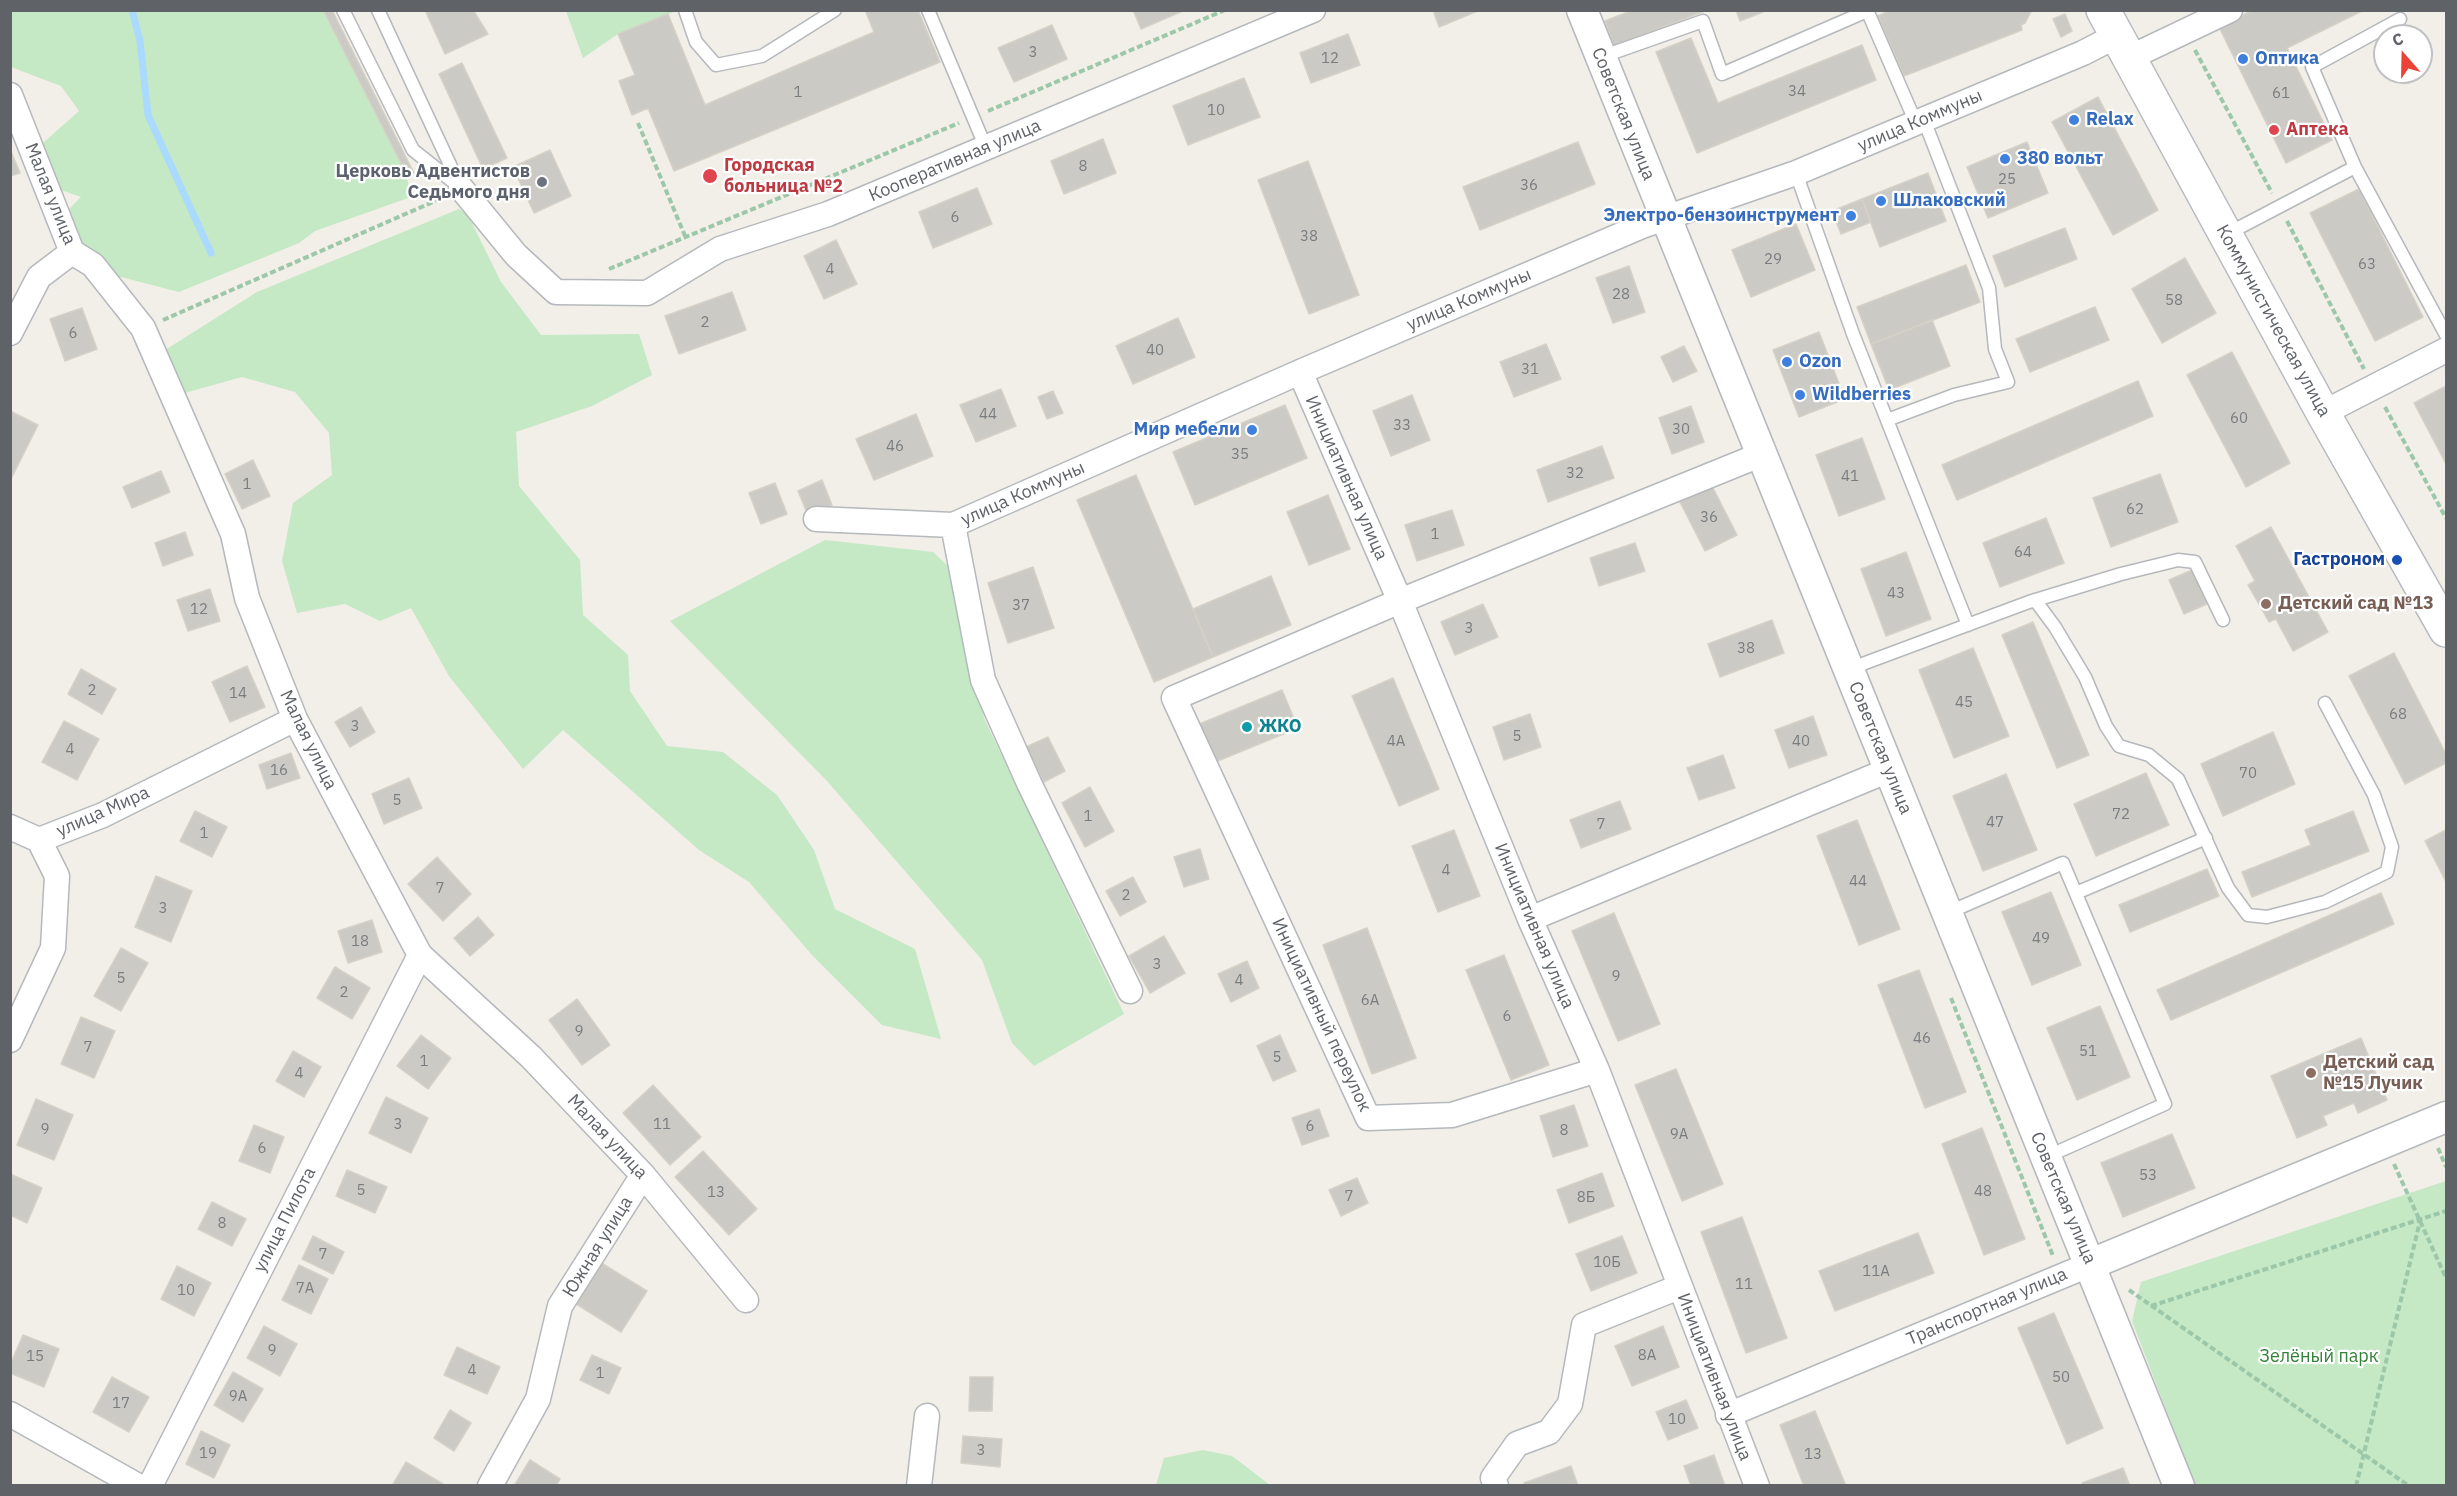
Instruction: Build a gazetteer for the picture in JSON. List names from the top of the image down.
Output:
{
  "streets": {
    "main road": ["Коммунистическая улица"],
    "street": [
      "Советская улица",
      "улица Коммуны",
      "Кооперативная улица",
      "Малая улица",
      "Инициативная улица",
      "улица Мира",
      "Инициативный переулок",
      "улица Пилота",
      "Южная улица",
      "Транспортная улица"
    ]
  },
  "crossings": [
    ["Советская улица", "улица Коммуны"],
    ["Советская улица", "Транспортная улица"],
    ["улица Коммуны", "Коммунистическая улица"],
    ["улица Коммуны", "Инициативная улица"],
    ["Малая улица", "улица Мира"],
    ["Малая улица", "улица Пилота"],
    ["Малая улица", "Южная улица"],
    ["Инициативная улица", "Инициативный переулок"],
    ["Инициативная улица", "Транспортная улица"]
  ],
  "parks": ["Зелёный парк"],
  "places": [
    "Оптика",
    "Relax",
    "Аптека",
    "380 вольт",
    "Городская больница №2",
    "Церковь Адвентистов Седьмого дня",
    "Шлаковский",
    "Электро-бензоинструмент",
    "Ozon",
    "Wildberries",
    "Мир мебели",
    "Гастроном",
    "Детский сад №13",
    "ЖКО",
    "Детский сад №15 Лучик"
  ],
  "house_numbers": [
    "3",
    "12",
    "34",
    "1",
    "61",
    "10",
    "8",
    "25",
    "36",
    "6",
    "38",
    "29",
    "63",
    "4",
    "28",
    "58",
    "2",
    "6",
    "40",
    "31",
    "44",
    "60",
    "33",
    "30",
    "46",
    "35",
    "32",
    "41",
    "1",
    "62",
    "36",
    "1",
    "64",
    "43",
    "37",
    "12",
    "3",
    "38",
    "2",
    "14",
    "45",
    "68",
    "3",
    "5",
    "4А",
    "40",
    "4",
    "16",
    "70",
    "5",
    "72",
    "1",
    "47",
    "7",
    "1",
    "4",
    "44",
    "7",
    "2",
    "3",
    "49",
    "18",
    "3",
    "9",
    "5",
    "4",
    "2",
    "6А",
    "6",
    "9",
    "46",
    "7",
    "51",
    "5",
    "1",
    "4",
    "3",
    "11",
    "6",
    "9",
    "8",
    "9А",
    "6",
    "53",
    "5",
    "48",
    "13",
    "7",
    "8Б",
    "8",
    "7",
    "10Б",
    "11А",
    "11",
    "7А",
    "10",
    "9",
    "8А",
    "15",
    "4",
    "1",
    "50",
    "9А",
    "17",
    "10",
    "3",
    "19",
    "13"
  ],
  "north": "top"
}
